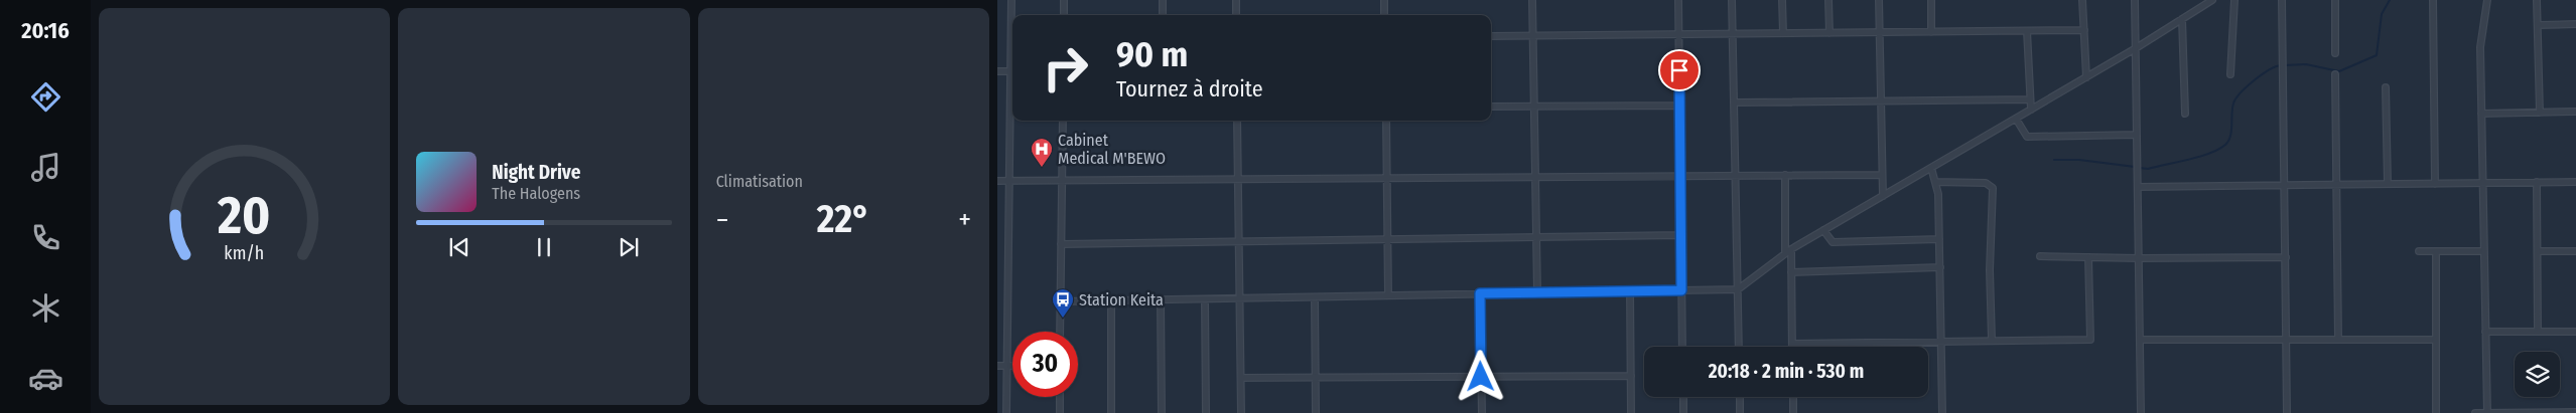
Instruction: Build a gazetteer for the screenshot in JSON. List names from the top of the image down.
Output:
{
  "places": {
    "hospital": ["Cabinet Medical M'BEWO"],
    "bus stop": ["Station Keita"]
  },
  "page": {
    "tabs": "20:16",
    "tile": "Climatisation",
    "turn": ["90 m", "Tournez à droite"],
    "song": ["Night Drive", "The Halogens"],
    "heat": ["−", "22°", "+"],
    "limit": "30",
    "trip": "20:18 · 2 min · 530 m",
    "gauge": ["20", "km/h"]
  }
}
